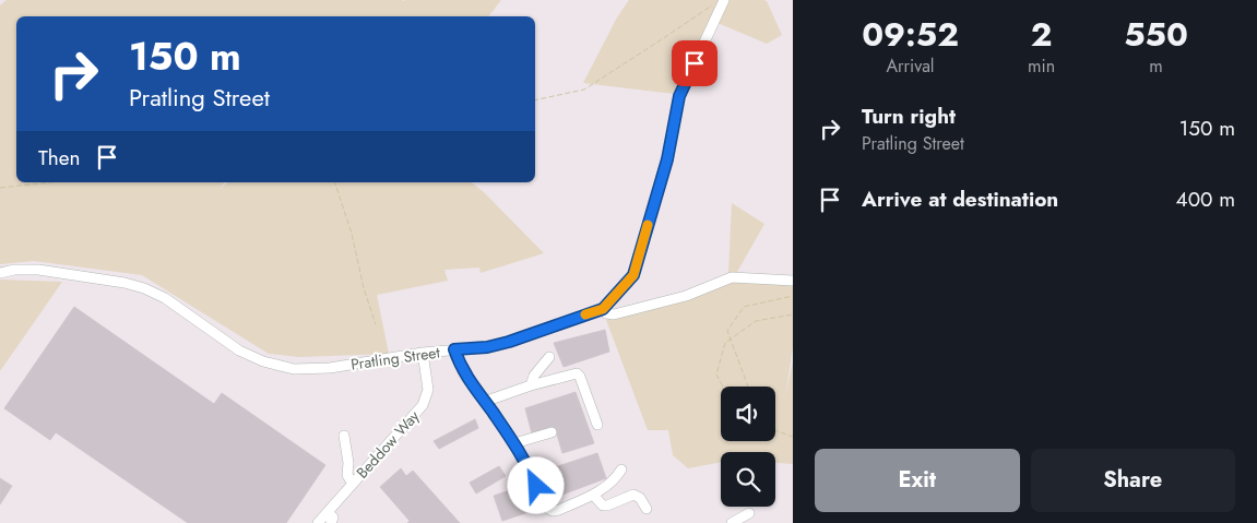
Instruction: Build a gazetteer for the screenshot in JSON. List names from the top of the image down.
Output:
{
  "streets": {
    "street": ["Pratling Street", "Beddow Way"]
  },
  "crossings": [
    ["Pratling Street", "Beddow Way"]
  ],
  "page": {
    "eta": [
      "09:52",
      "Arrival",
      "2",
      "min",
      "550",
      "m"
    ],
    "turn": ["150 m", "Pratling Street"],
    "list": [
      {
        "name": "Turn right",
        "note": "Pratling Street",
        "value": "150 m"
      },
      {
        "name": "Arrive at destination",
        "value": "400 m"
      }
    ],
    "then": "Then",
    "buttons": ["Exit", "Share"]
  }
}
